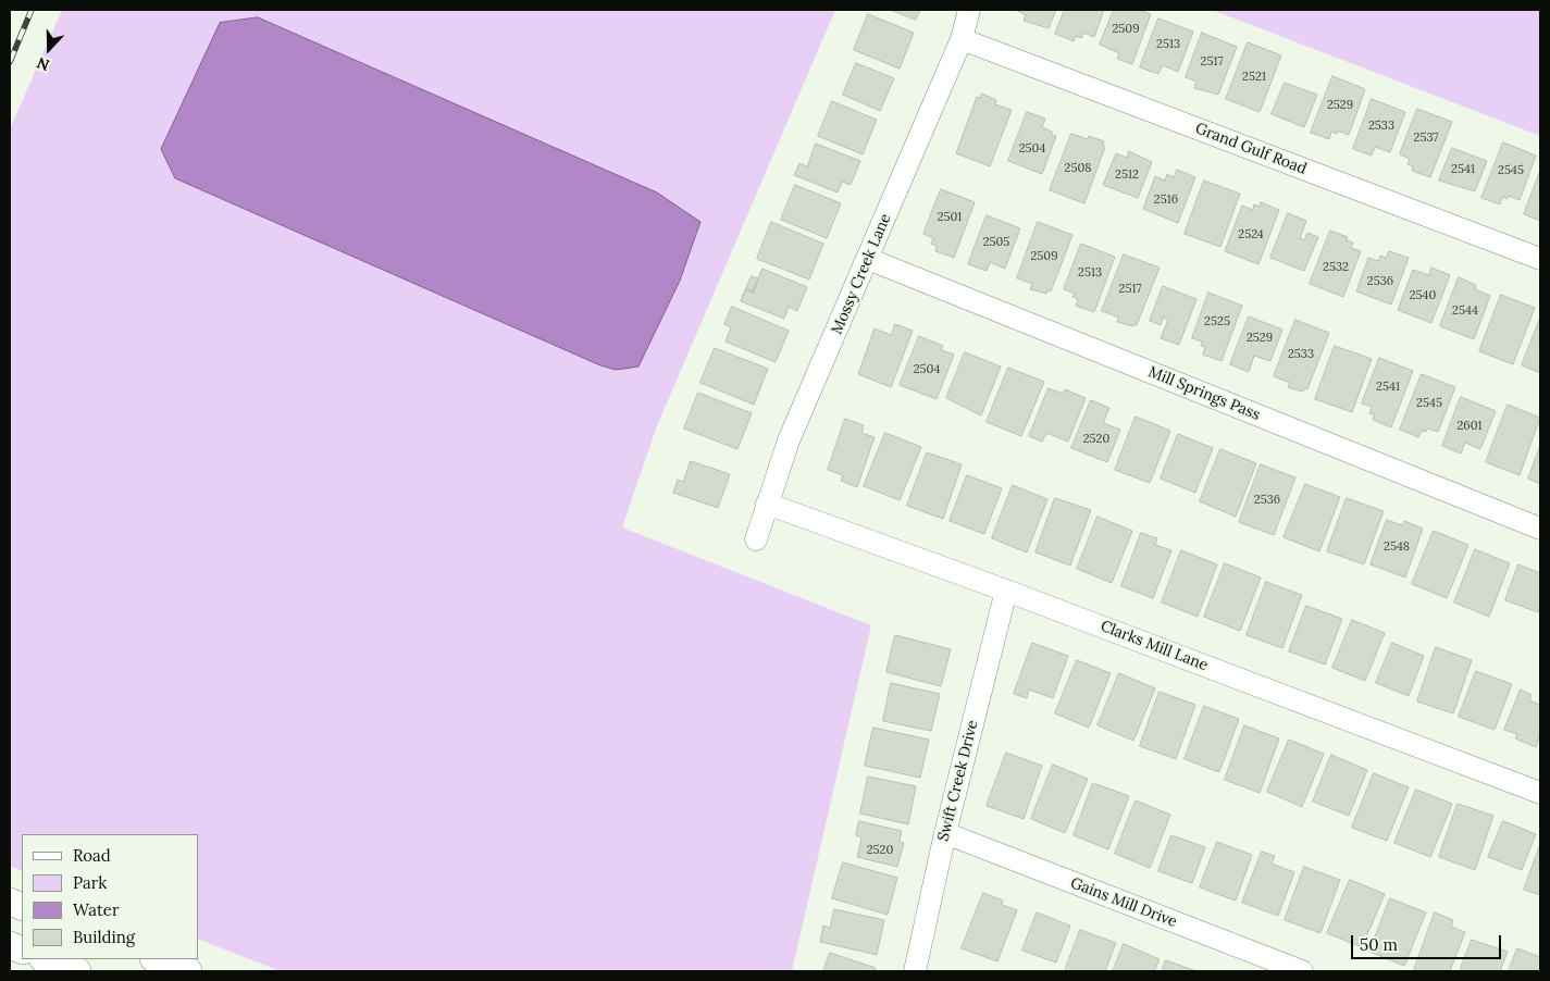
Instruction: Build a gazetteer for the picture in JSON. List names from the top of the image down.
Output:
{
  "streets": {
    "street": [
      "Grand Gulf Road",
      "Mossy Creek Lane",
      "Mill Springs Pass",
      "Clarks Mill Lane",
      "Swift Creek Drive",
      "Gains Mill Drive"
    ]
  },
  "crossings": [
    ["Grand Gulf Road", "Mossy Creek Lane"],
    ["Mossy Creek Lane", "Mill Springs Pass"],
    ["Mossy Creek Lane", "Clarks Mill Lane"],
    ["Clarks Mill Lane", "Swift Creek Drive"],
    ["Swift Creek Drive", "Gains Mill Drive"]
  ],
  "house_numbers": [
    "2509",
    "2513",
    "2517",
    "2521",
    "2529",
    "2533",
    "2537",
    "2504",
    "2508",
    "2541",
    "2545",
    "2512",
    "2516",
    "2501",
    "2524",
    "2505",
    "2509",
    "2532",
    "2513",
    "2536",
    "2517",
    "2540",
    "2544",
    "2525",
    "2529",
    "2533",
    "2504",
    "2541",
    "2545",
    "2601",
    "2520",
    "2536",
    "2548",
    "2520"
  ],
  "legend": [
    "Road",
    "Park",
    "Water",
    "Building"
  ],
  "scale_bar": "50 m",
  "north": "bottom"
}
